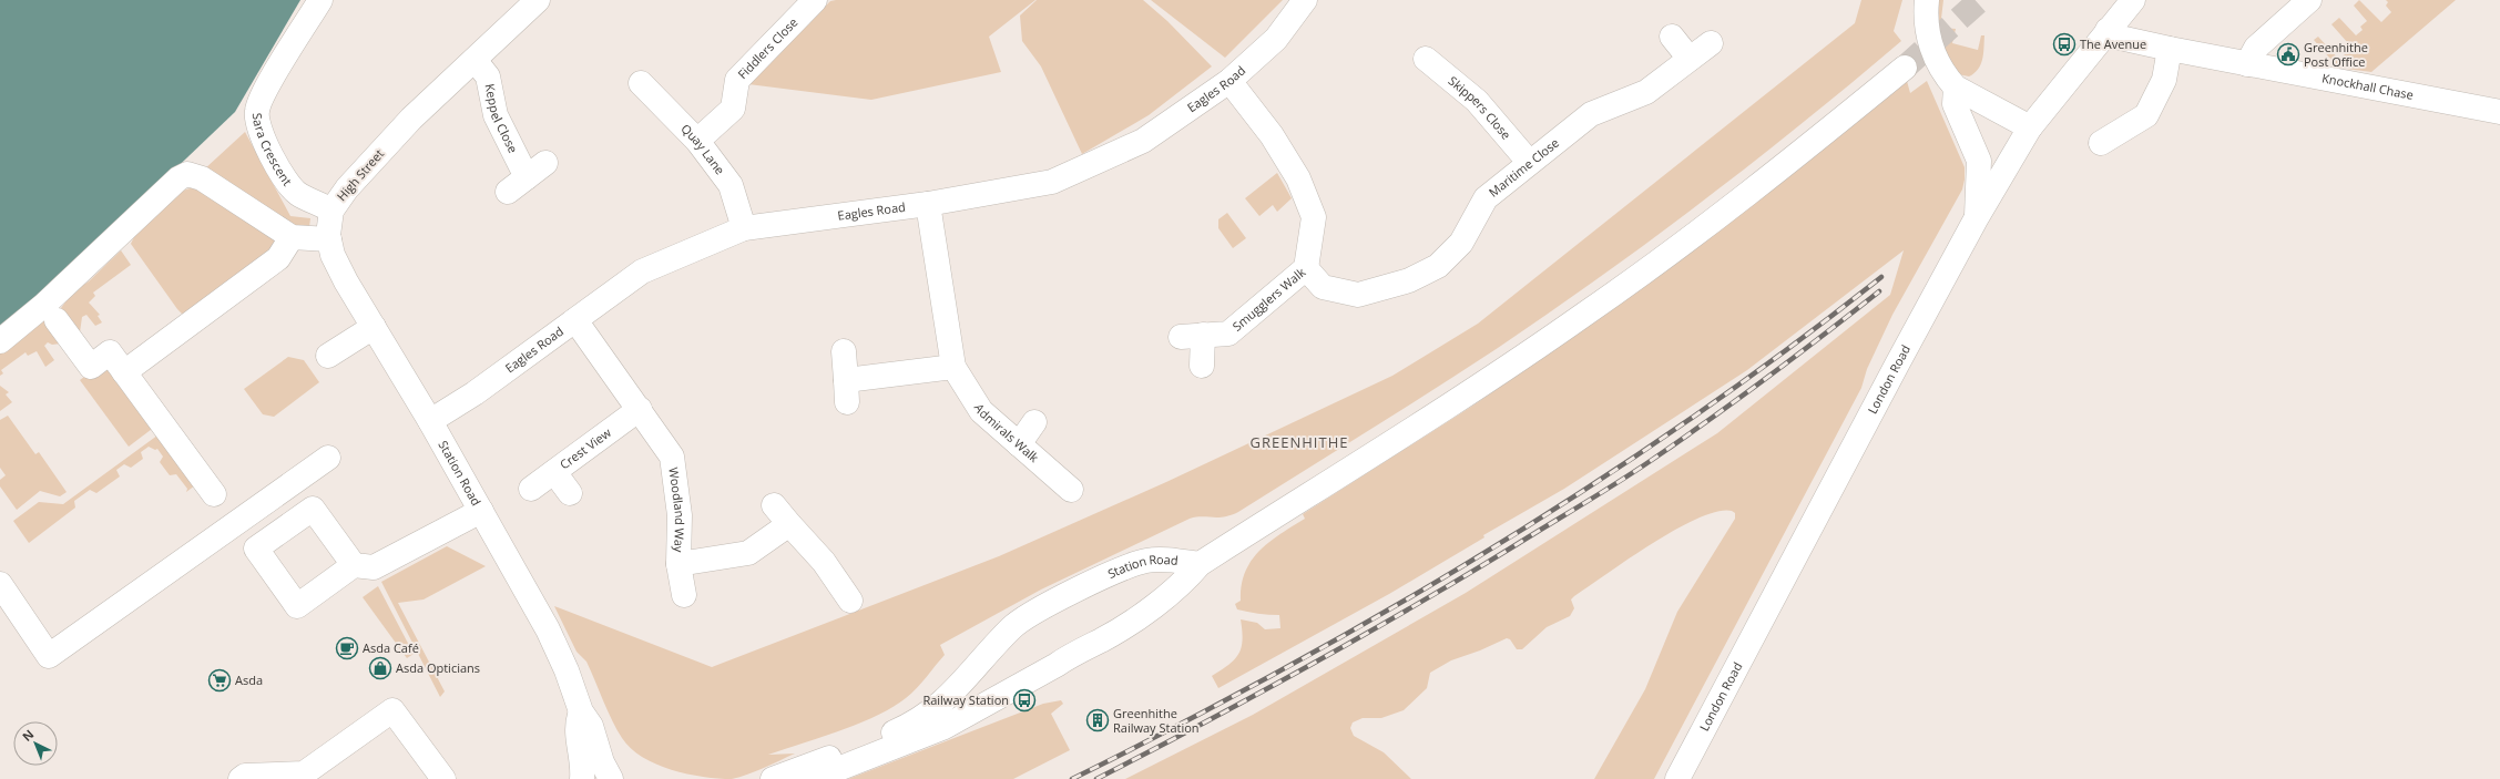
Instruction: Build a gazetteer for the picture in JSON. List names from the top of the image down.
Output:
{
  "streets": {
    "street": [
      "Fiddlers Close",
      "Knockhall Chase",
      "Eagles Road",
      "Skippers Close",
      "Keppel Close",
      "Sara Crescent",
      "Quay Lane",
      "Maritime Close",
      "High Street",
      "Smugglers Walk",
      "London Road",
      "Admirals Walk",
      "Crest View",
      "Station Road",
      "Woodland Way"
    ]
  },
  "crossings": [
    ["Fiddlers Close", "Quay Lane"],
    ["Knockhall Chase", "London Road"],
    ["Eagles Road", "Quay Lane"],
    ["Eagles Road", "Smugglers Walk"],
    ["Eagles Road", "Admirals Walk"],
    ["Eagles Road", "Station Road"],
    ["Eagles Road", "Woodland Way"],
    ["Skippers Close", "Maritime Close"],
    ["Keppel Close", "High Street"],
    ["Sara Crescent", "High Street"],
    ["Maritime Close", "Smugglers Walk"],
    ["High Street", "Station Road"],
    ["Crest View", "Woodland Way"]
  ],
  "districts": ["GREENHITHE"],
  "places": {
    "bus stop": ["The Avenue", "Railway Station"],
    "public building": ["Greenhithe Post Office"],
    "cafe": ["Asda Café"],
    "shop": ["Asda Opticians"],
    "supermarket": ["Asda"],
    "building": ["Greenhithe Railway Station"]
  },
  "north": "top left"
}
